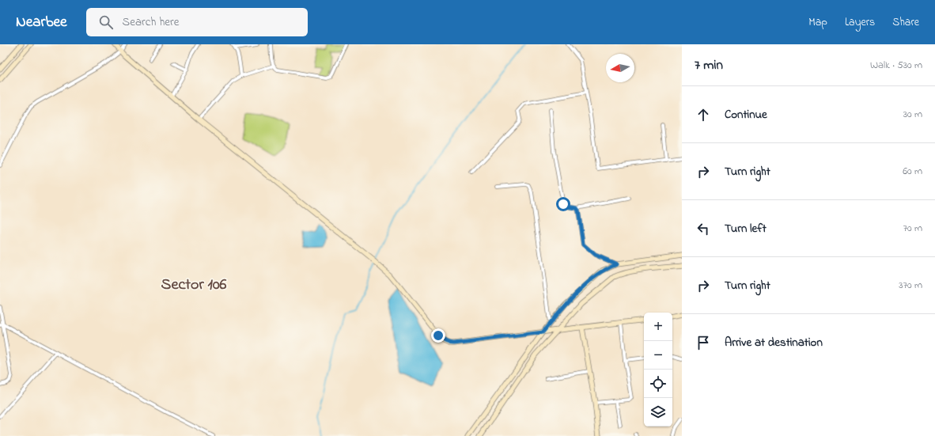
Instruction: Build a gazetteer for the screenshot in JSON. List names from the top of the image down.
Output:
{
  "districts": ["Sector 106"],
  "north": "left",
  "page": {
    "header": "Nearbee",
    "search": "Search here",
    "nav": ["Map", "Layers", "Share"],
    "heading": ["7 min", "Walk · 530 m"],
    "list": [
      ["Continue", "30 m"],
      ["Turn right", "60 m"],
      ["Turn left", "70 m"],
      ["Turn right", "370 m"],
      "Arrive at destination"
    ],
    "map_buttons": ["+", "−"]
  }
}
